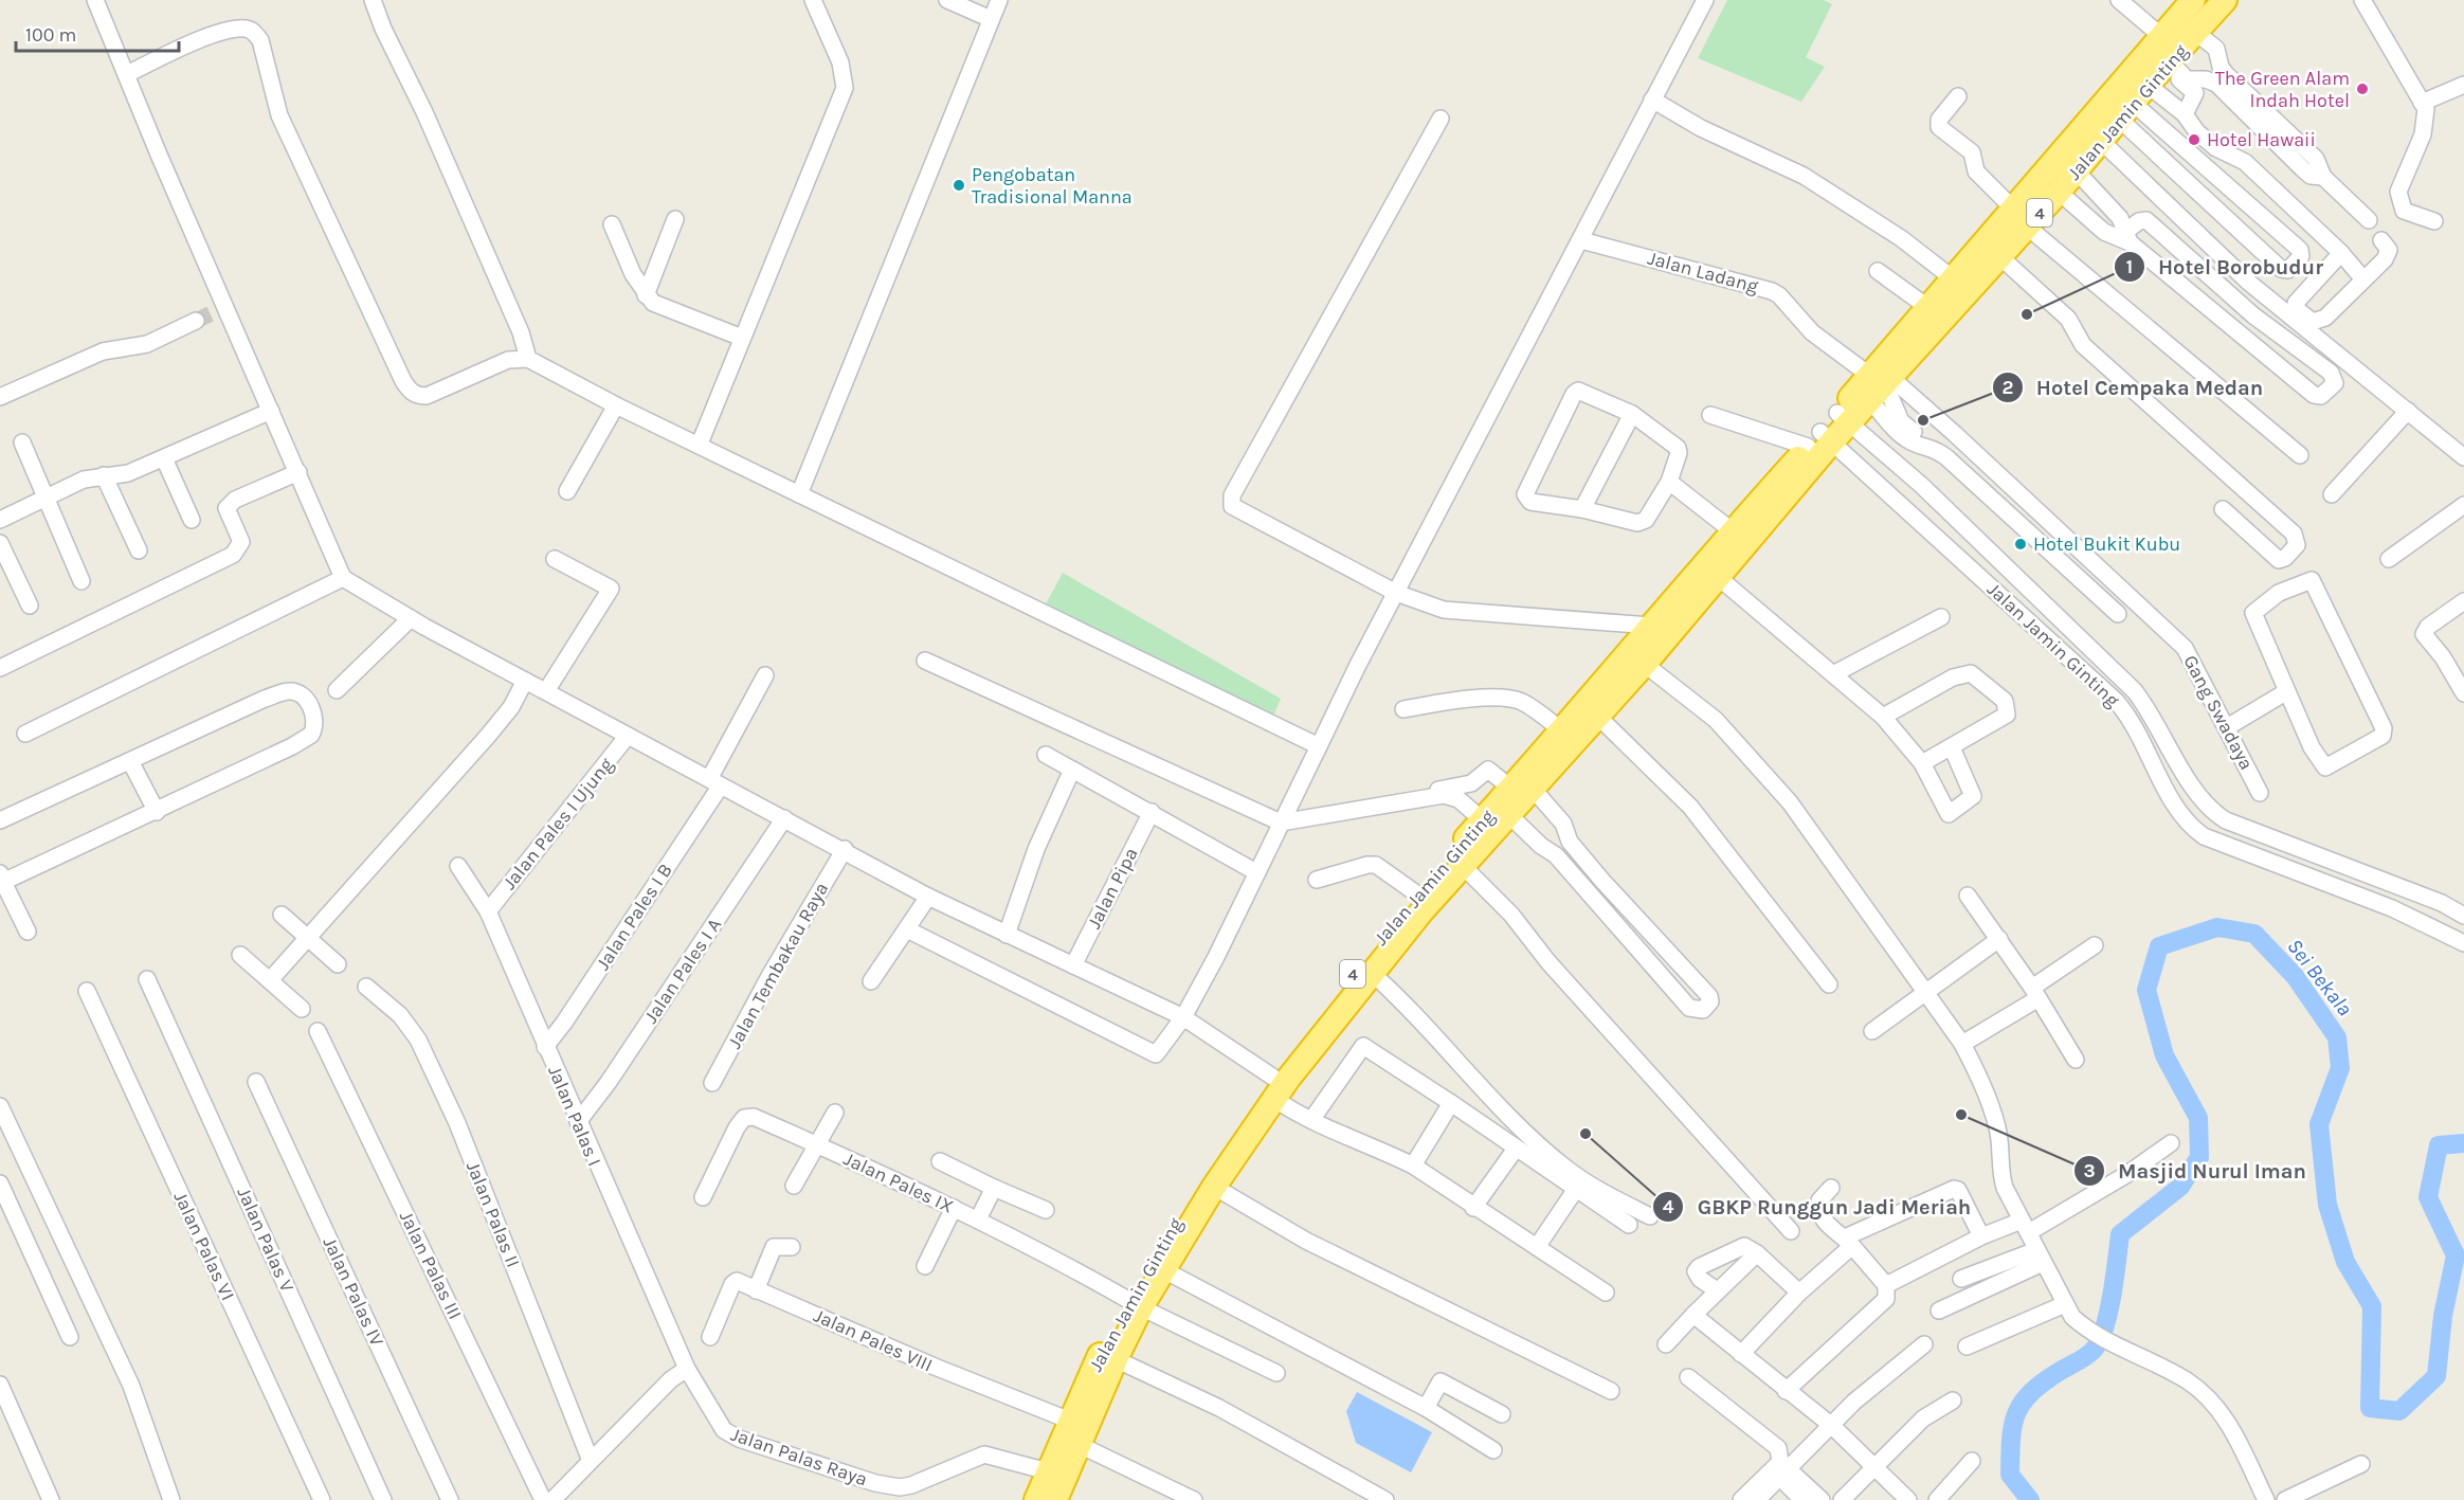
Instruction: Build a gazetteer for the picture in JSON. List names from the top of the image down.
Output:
{
  "streets": {
    "highway": ["Jalan Jamin Ginting", "4"],
    "street": [
      "Jalan Ladang",
      "Gang Swadaya",
      "Jalan Pales I Ujung",
      "Jalan Pipa",
      "Jalan Pales I B",
      "Jalan Tembakau Raya",
      "Jalan Pales I A",
      "Jalan Palas I",
      "Jalan Pales IX",
      "Jalan Palas II",
      "Jalan Palas V",
      "Jalan Palas VI",
      "Jalan Palas III",
      "Jalan Palas IV",
      "Jalan Pales VIII",
      "Jalan Palas Raya"
    ]
  },
  "crossings": [
    ["Jalan Jamin Ginting", "Jalan Ladang"],
    ["Jalan Jamin Ginting", "Gang Swadaya"],
    ["Jalan Jamin Ginting", "Jalan Pales IX"],
    ["Jalan Jamin Ginting", "Jalan Pales VIII"],
    ["Jalan Jamin Ginting", "Jalan Palas Raya"],
    ["Jalan Ladang", "Gang Swadaya"],
    ["Jalan Pales I Ujung", "Jalan Palas I"],
    ["Jalan Pales I B", "Jalan Palas I"],
    ["Jalan Pales I A", "Jalan Palas I"],
    ["Jalan Palas I", "Jalan Palas Raya"]
  ],
  "water": ["Sei Bekala"],
  "places": [
    "The Green Alam Indah Hotel",
    "Hotel Hawaii",
    "Pengobatan Tradisional Manna",
    "Hotel Borobudur",
    "Hotel Cempaka Medan",
    "Hotel Bukit Kubu",
    "Masjid Nurul Iman",
    "GBKP Runggun Jadi Meriah"
  ],
  "scale_bar": "100 m"
}
